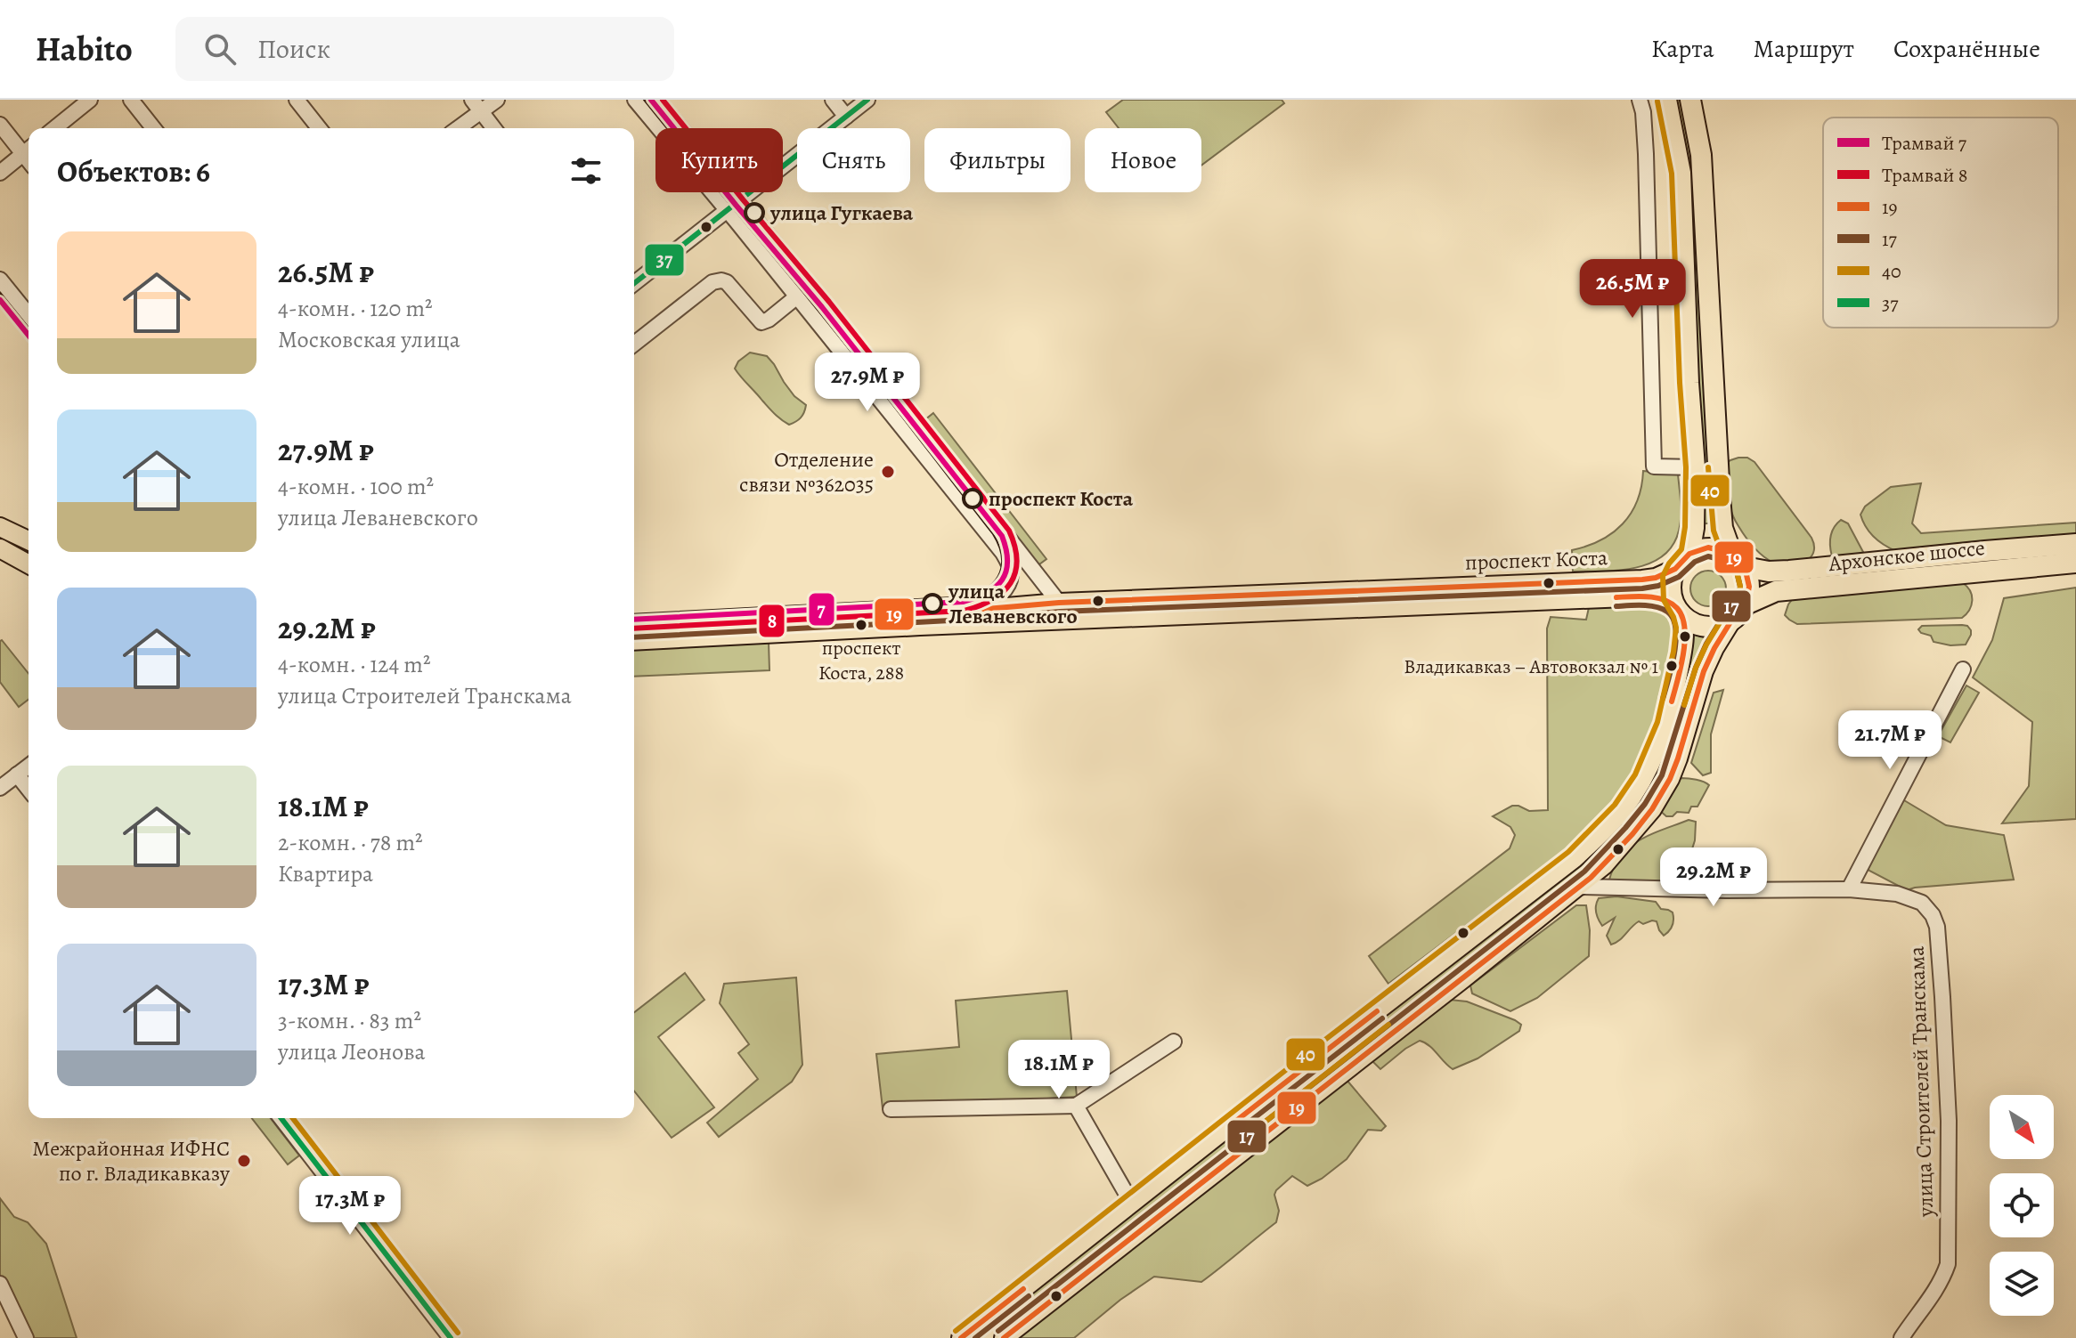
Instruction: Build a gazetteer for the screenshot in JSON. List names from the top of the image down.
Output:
{
  "streets": {
    "highway": ["Архонское шоссе"],
    "main road": ["проспект Коста"],
    "street": ["улица Строителей Транскама"]
  },
  "crossings": [
    ["Архонское шоссе", "проспект Коста"]
  ],
  "places": [
    "улица Гугкаева",
    "Отделение связи №362035",
    "проспект Коста",
    "улица Леваневского",
    "проспект Коста, 288",
    "Владикавказ – Автовокзал № 1",
    "Межрайонная ИФНС по г. Владикавказу"
  ],
  "lines": [
    "tram line 7",
    "tram line 8",
    "transit line 37",
    "transit line 40",
    "transit line 19",
    "transit line 17"
  ],
  "legend": [
    "Трамвай 7",
    "Трамвай 8",
    "19",
    "17",
    "40",
    "37"
  ],
  "north": "bottom right",
  "page": {
    "header": "Habito",
    "search": "Поиск",
    "nav": ["Карта", "Маршрут", "Сохранённые"],
    "chip": [
      "Купить",
      "Снять",
      "Фильтры",
      "Новое"
    ],
    "heading": "Объектов: 6",
    "list": [
      {
        "name": "26.5M ₽",
        "note": "4-комн. · 120 m² · Московская улица"
      },
      {
        "name": "27.9M ₽",
        "note": "4-комн. · 100 m² · улица Леваневского"
      },
      {
        "name": "29.2M ₽",
        "note": "4-комн. · 124 m² · улица Строителей Транскама"
      },
      {
        "name": "18.1M ₽",
        "note": "2-комн. · 78 m² · Квартира"
      },
      {
        "name": "17.3M ₽",
        "note": "3-комн. · 83 m² · улица Леонова"
      }
    ],
    "price": [
      "26.5M ₽",
      "27.9M ₽",
      "21.7M ₽",
      "29.2M ₽",
      "18.1M ₽",
      "17.3M ₽"
    ]
  }
}
